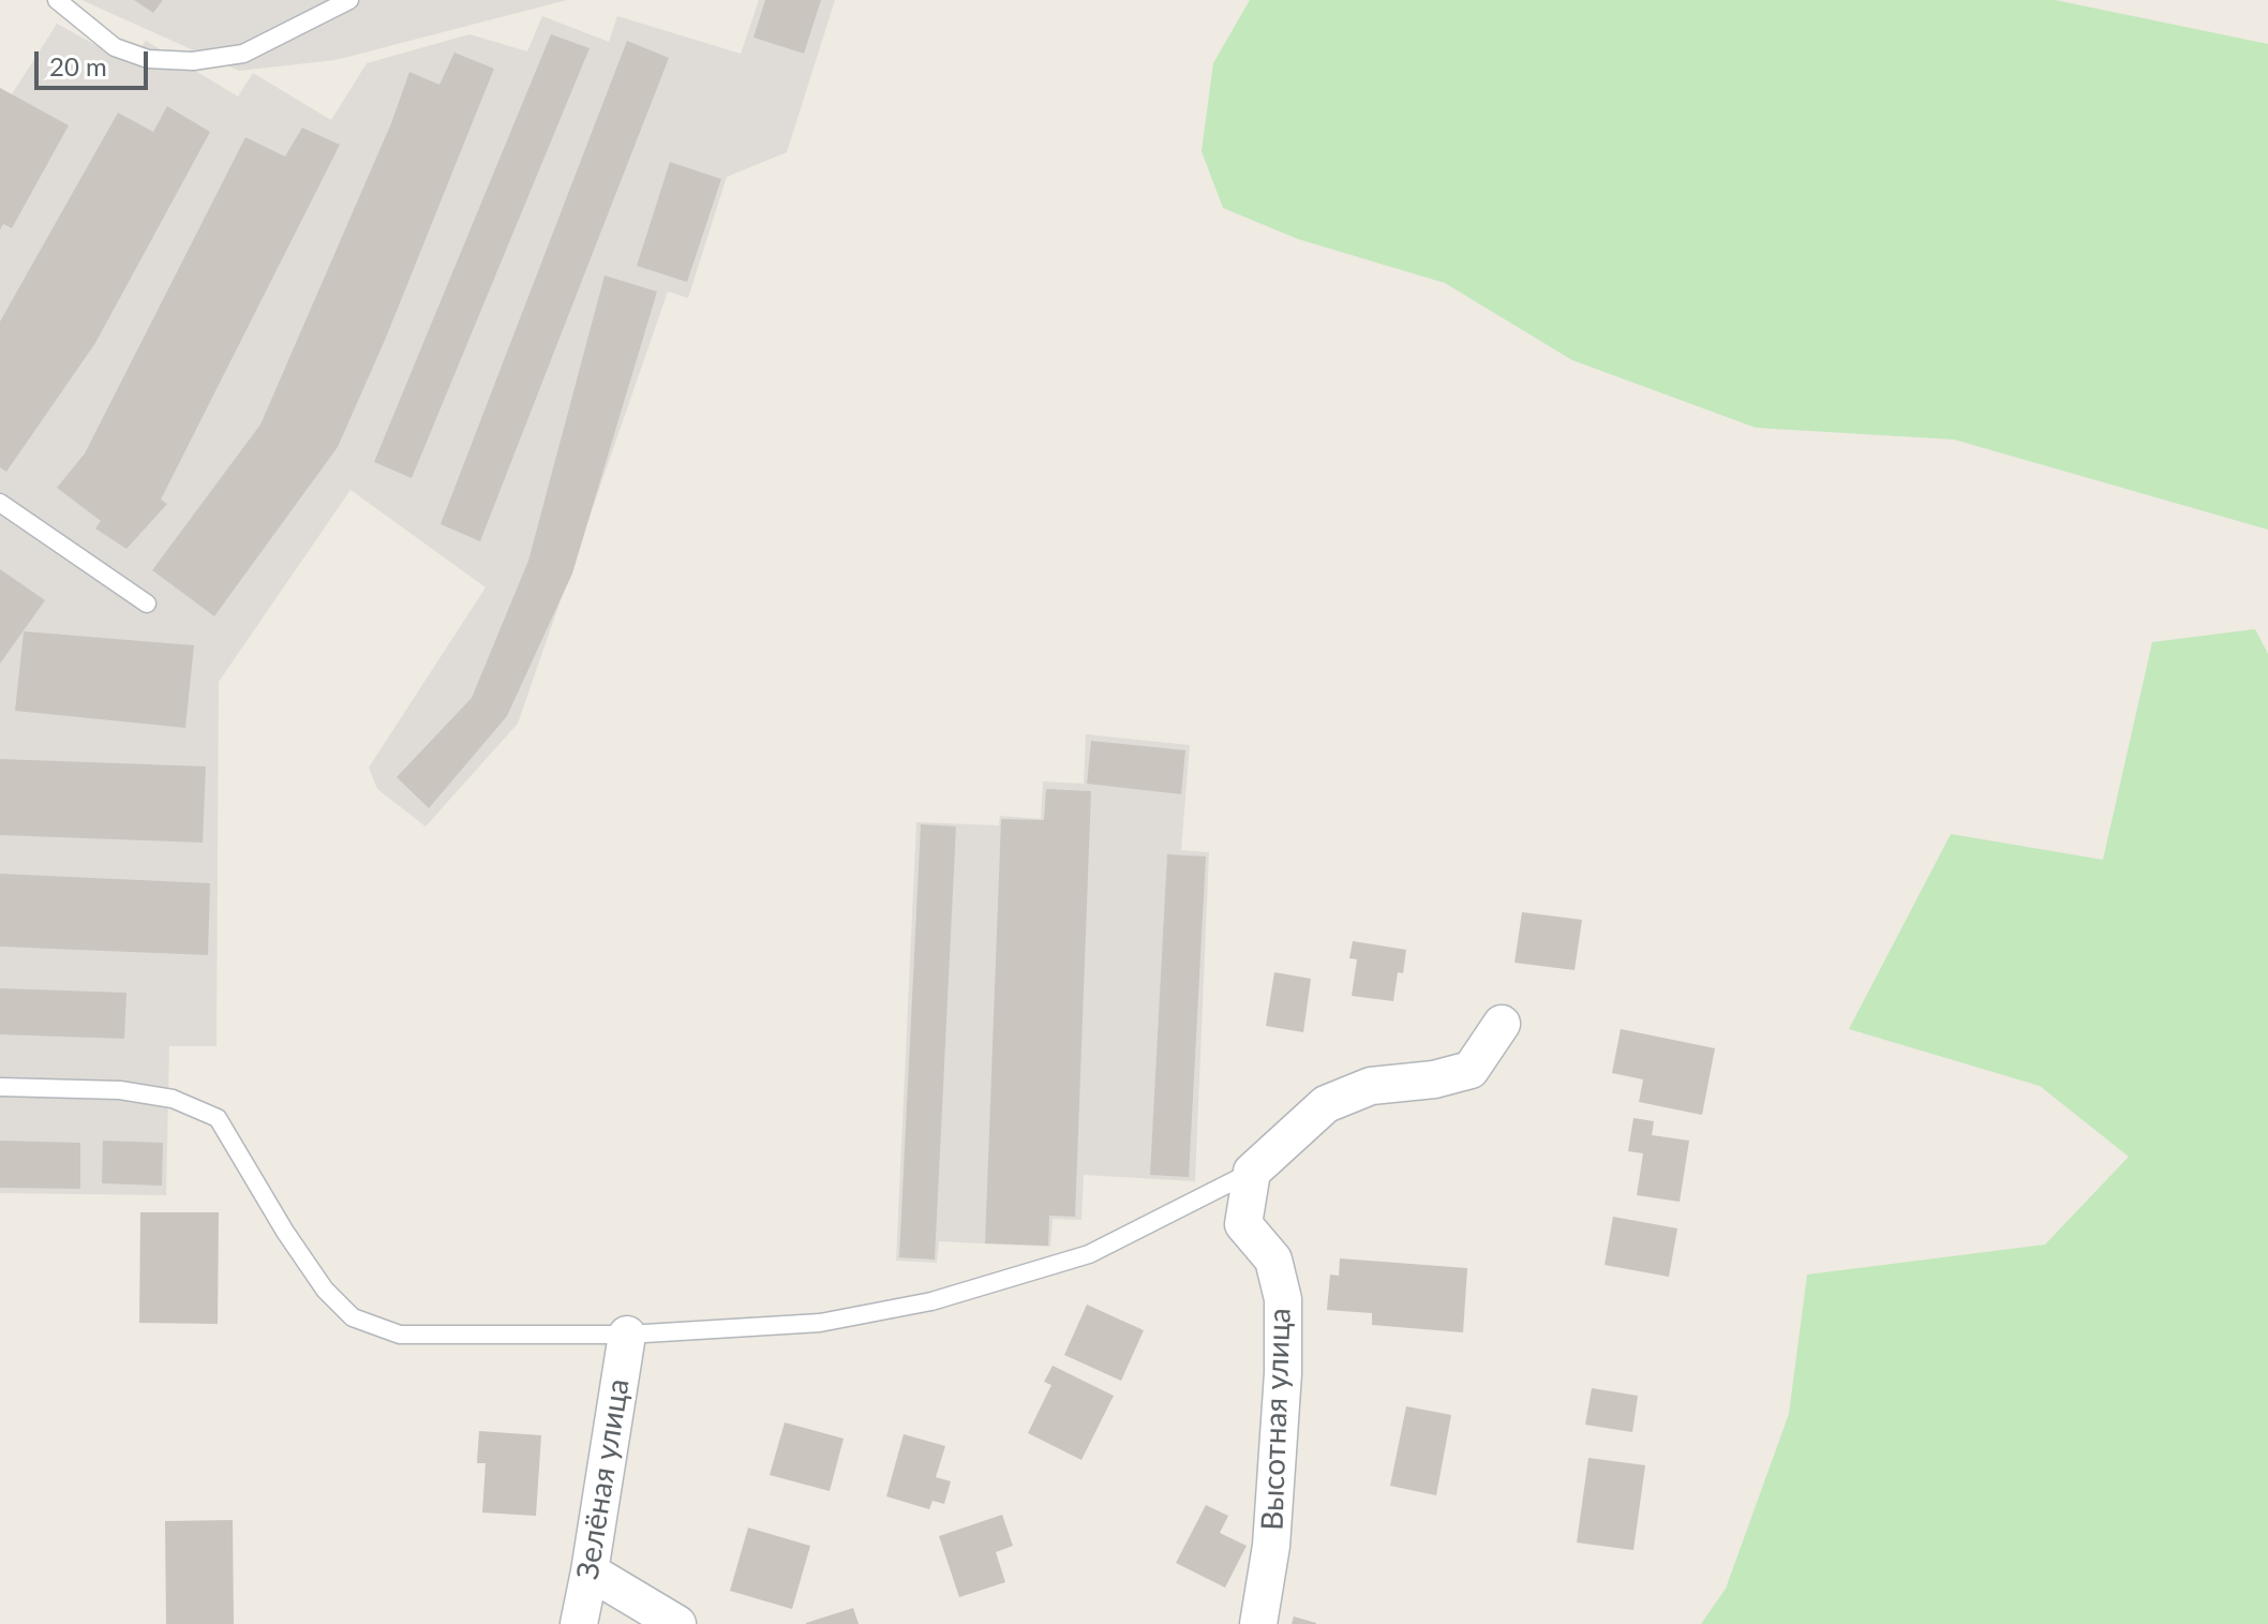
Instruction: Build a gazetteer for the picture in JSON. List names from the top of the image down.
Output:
{
  "streets": {
    "street": ["Высотная улица", "Зелёная улица"]
  },
  "scale_bar": "20 m"
}
